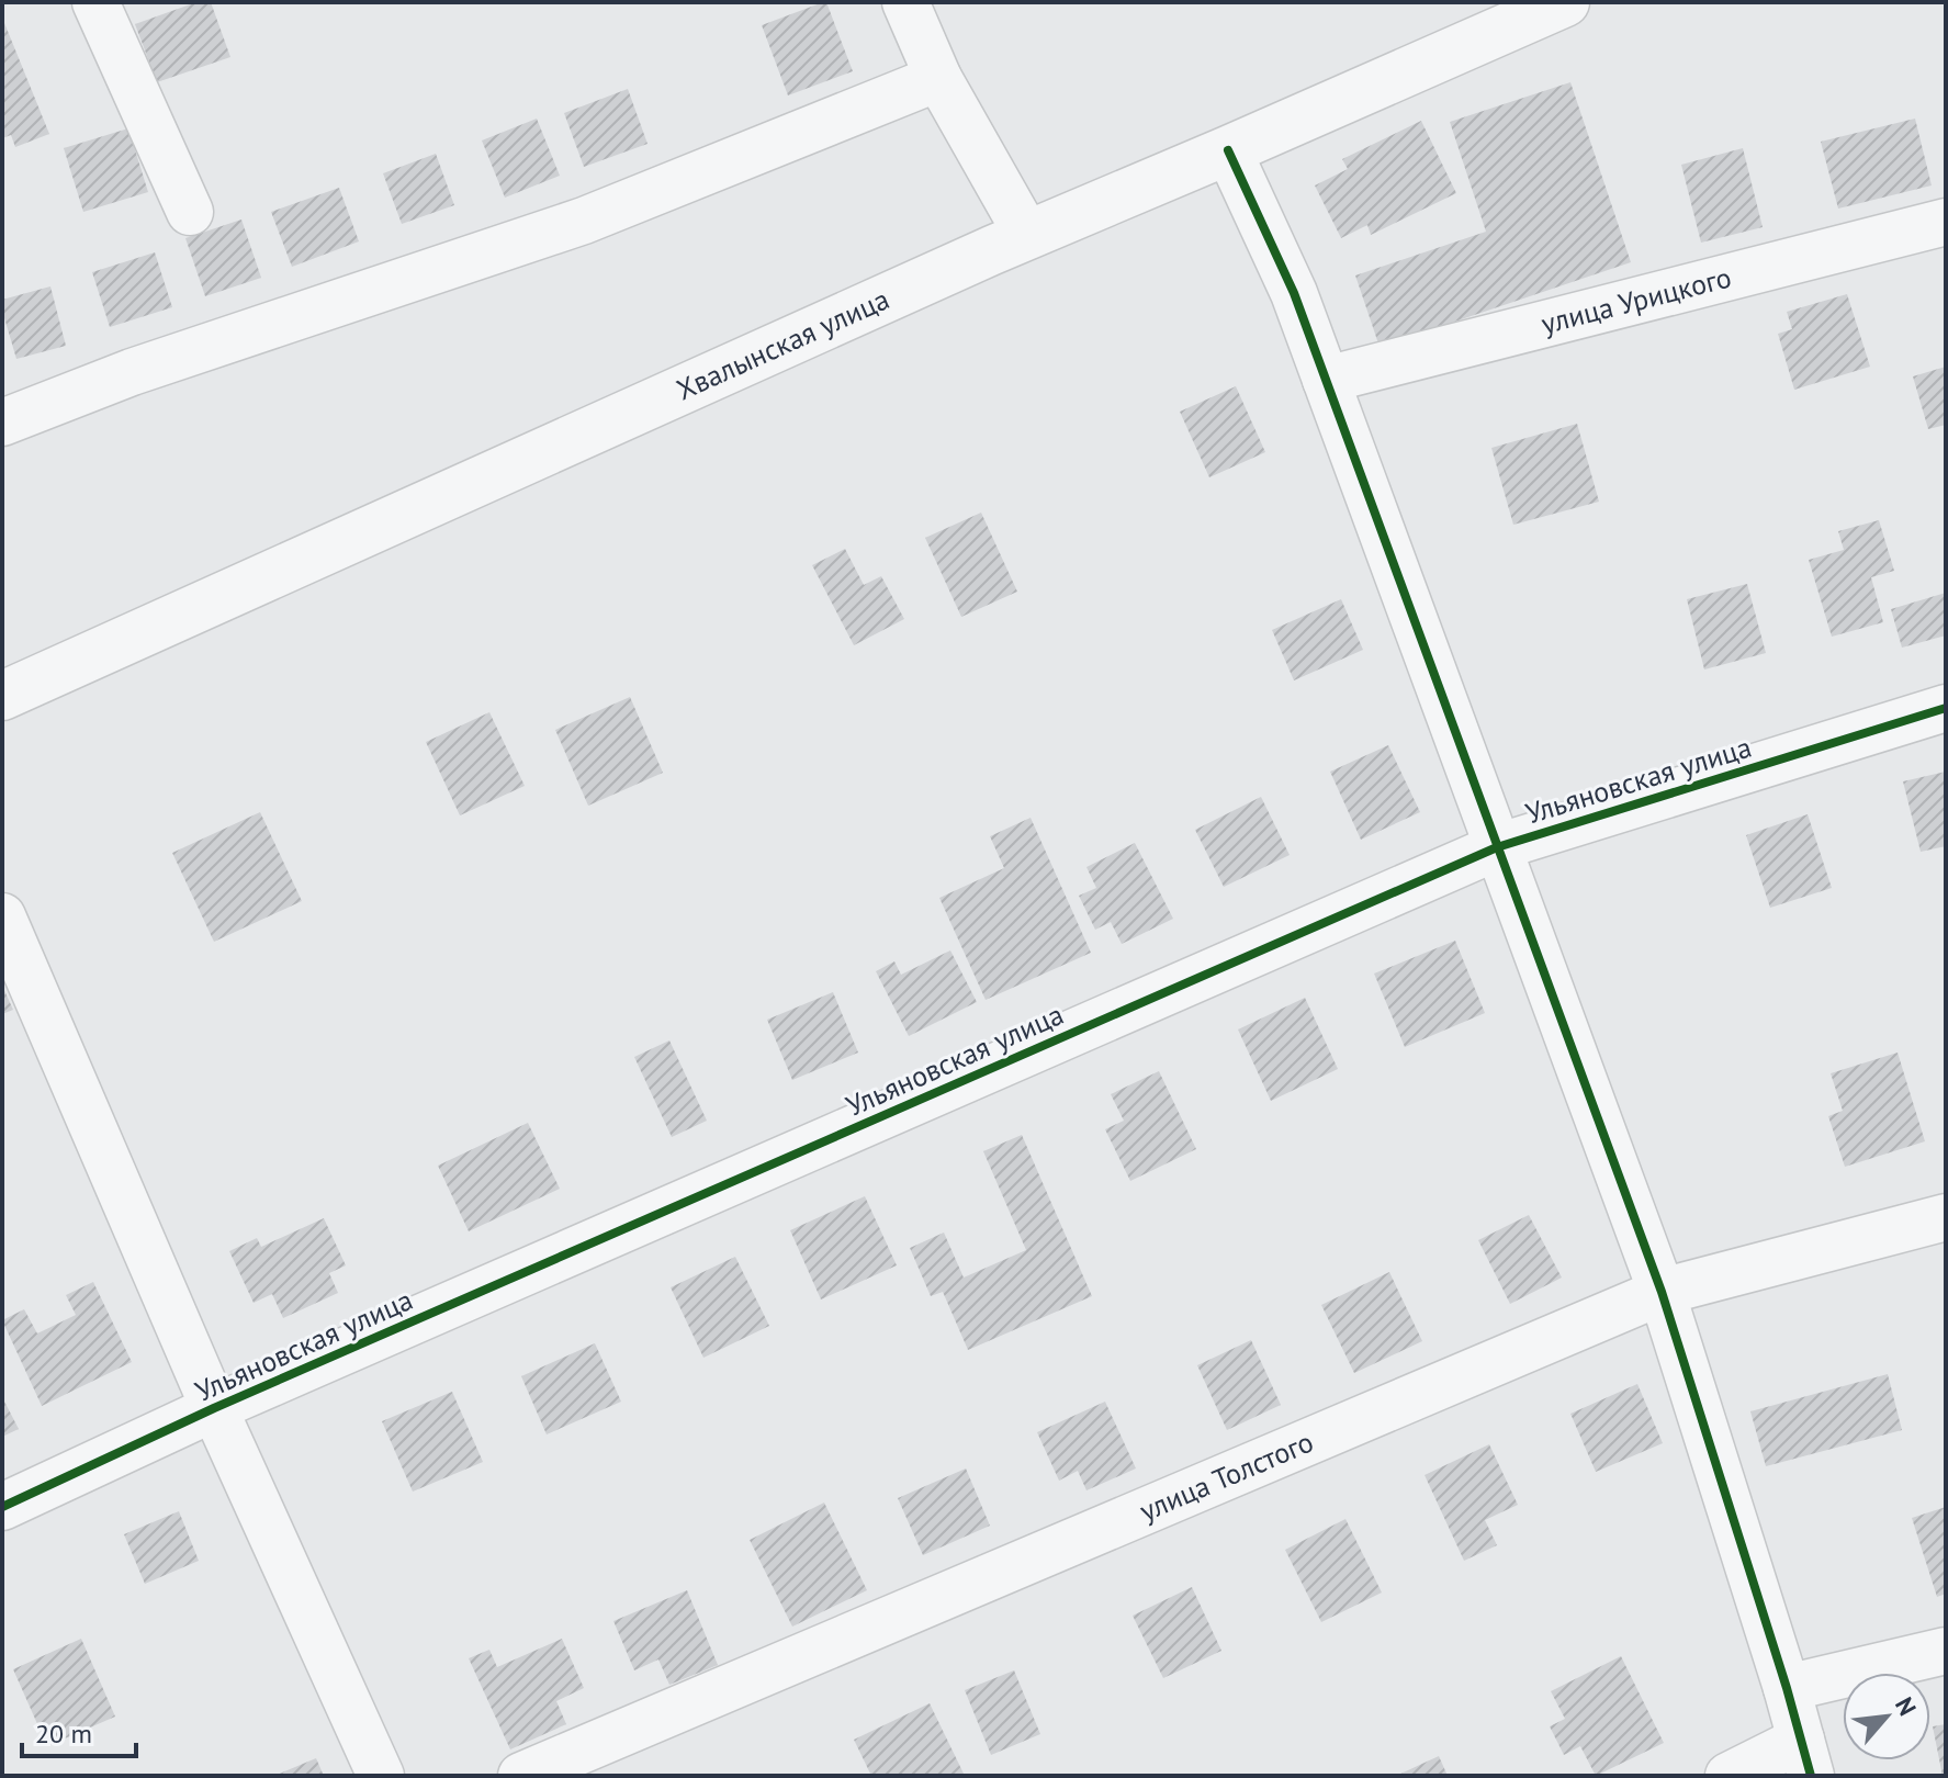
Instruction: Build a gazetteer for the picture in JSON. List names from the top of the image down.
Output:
{
  "streets": {
    "street": [
      "улица Урицкого",
      "Хвалынская улица",
      "Ульяновская улица",
      "улица Толстого"
    ]
  },
  "scale_bar": "20 m",
  "north": "top right"
}
